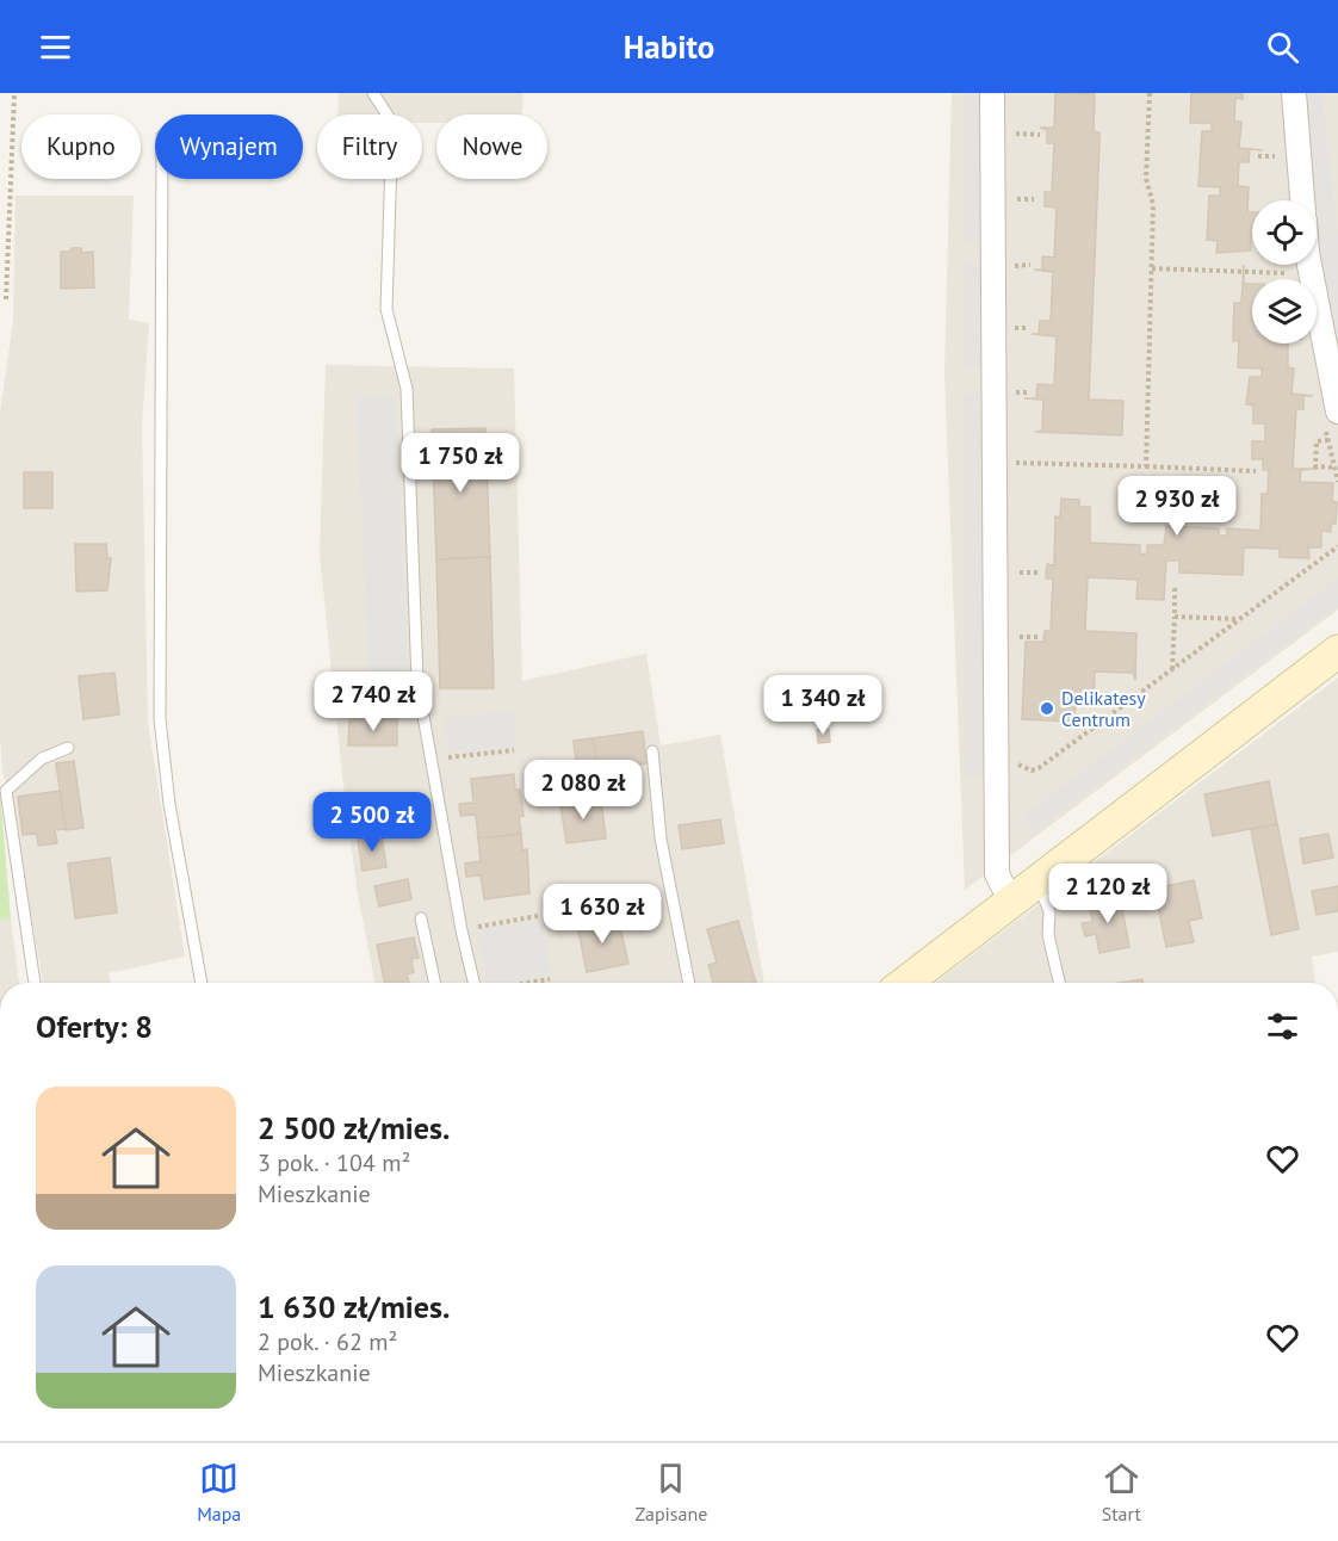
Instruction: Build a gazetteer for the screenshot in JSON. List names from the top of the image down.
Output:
{
  "places": ["Delikatesy Centrum"],
  "page": {
    "header": "Habito",
    "chip": [
      "Kupno",
      "Wynajem",
      "Filtry",
      "Nowe"
    ],
    "price": [
      "1 750 zł",
      "2 930 zł",
      "2 740 zł",
      "1 340 zł",
      "2 080 zł",
      "2 500 zł",
      "2 120 zł",
      "1 630 zł"
    ],
    "heading": "Oferty: 8",
    "list": [
      {
        "name": "2 500 zł/mies.",
        "note": "3 pok. · 104 m² · Mieszkanie"
      },
      {
        "name": "1 630 zł/mies.",
        "note": "2 pok. · 62 m² · Mieszkanie"
      }
    ],
    "tabs": ["Mapa", "Zapisane", "Start"]
  }
}
